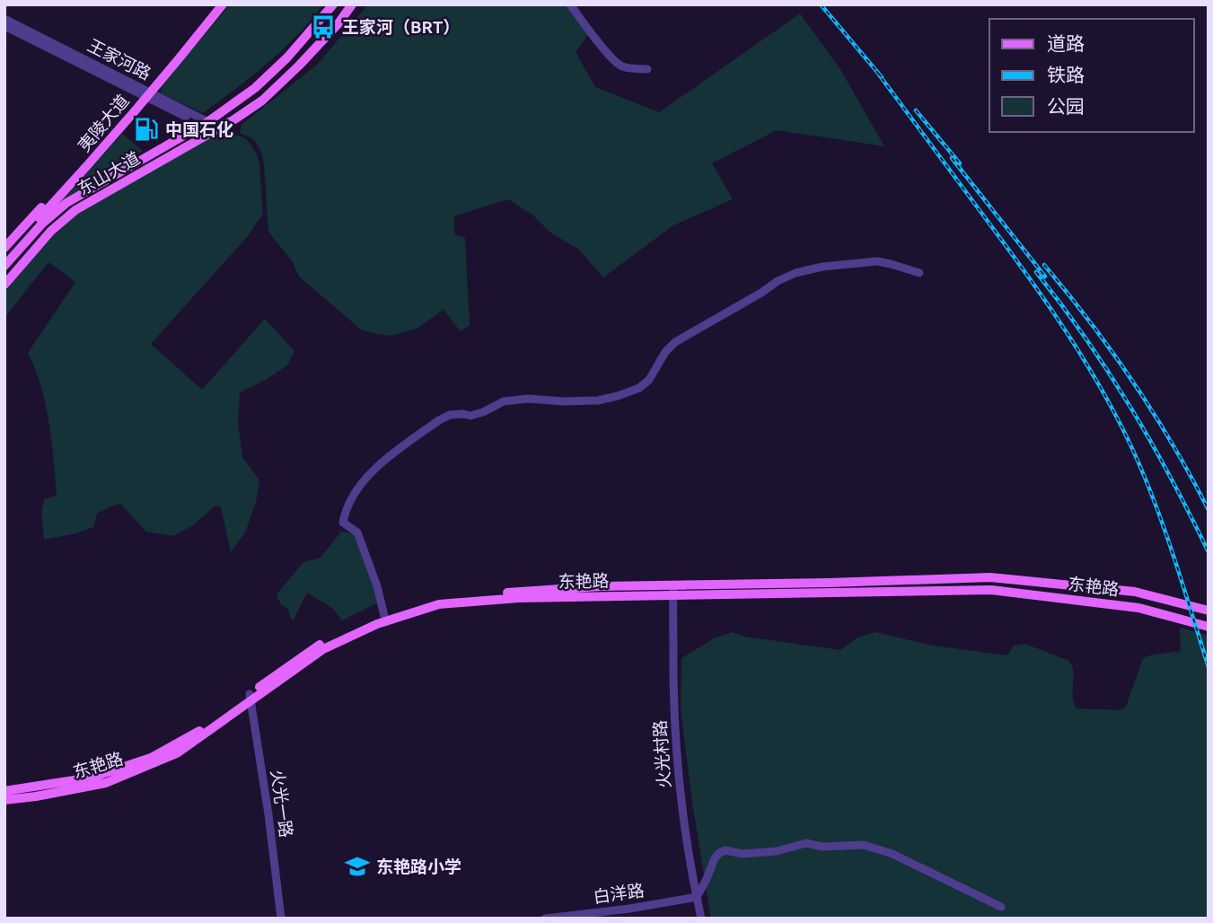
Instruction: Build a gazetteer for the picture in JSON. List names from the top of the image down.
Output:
{
  "streets": {
    "main road": ["夷陵大道", "东山大道", "东艳路"],
    "street": [
      "王家河路",
      "火光村路",
      "火光一路",
      "白洋路"
    ]
  },
  "crossings": [
    ["王家河路", "夷陵大道"],
    ["王家河路", "东山大道"],
    ["东艳路", "火光村路"],
    ["东艳路", "火光一路"],
    ["火光村路", "白洋路"]
  ],
  "places": {
    "bus stop": ["王家河（BRT）"],
    "fuel station": ["中国石化"],
    "school or university": ["东艳路小学"]
  },
  "legend": ["道路", "铁路", "公园"]
}
